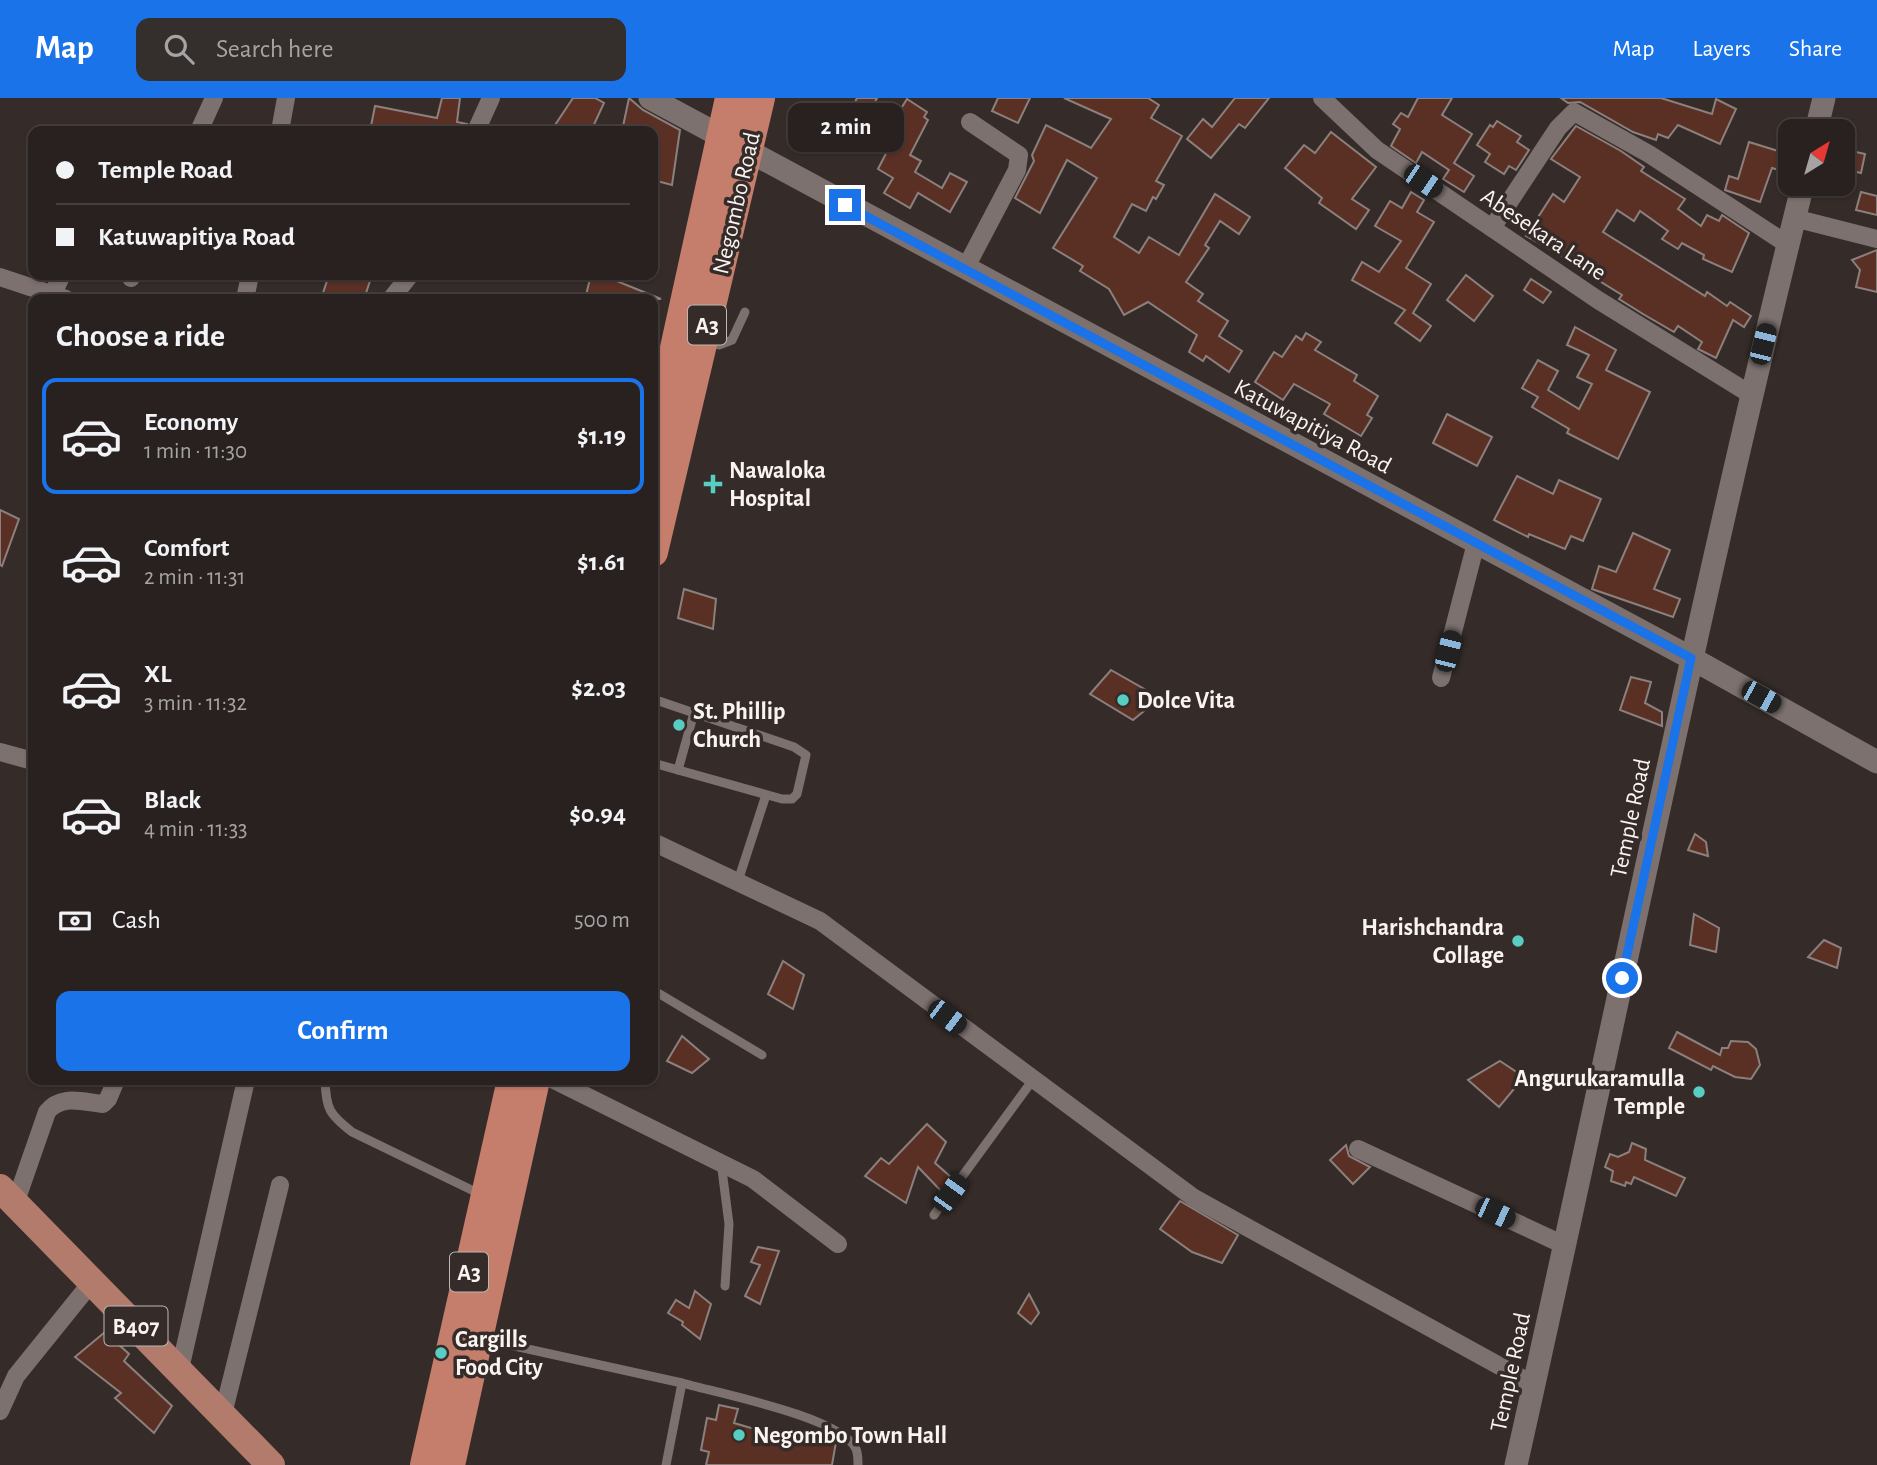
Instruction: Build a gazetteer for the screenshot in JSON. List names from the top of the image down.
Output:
{
  "streets": {
    "highway": ["Negombo Road", "A3"],
    "main road": ["B407"],
    "street": ["Abesekara Lane", "Katuwapitiya Road", "Temple Road"]
  },
  "crossings": [
    ["Negombo Road", "Katuwapitiya Road"],
    ["Abesekara Lane", "Temple Road"],
    ["Katuwapitiya Road", "Temple Road"]
  ],
  "places": {
    "health": ["Nawaloka Hospital"],
    "other": [
      "Dolce Vita",
      "St. Phillip Church",
      "Harishchandra Collage",
      "Angurukaramulla Temple",
      "Cargills Food City",
      "Negombo Town Hall"
    ]
  },
  "north": "top right",
  "page": {
    "header": "Map",
    "search": "Search here",
    "nav": ["Map", "Layers", "Share"],
    "bubble": "2 min",
    "banner": ["Temple Road", "Katuwapitiya Road"],
    "heading": "Choose a ride",
    "list": [
      {
        "name": "Economy",
        "note": "1 min · 11:30",
        "value": "$1.19"
      },
      {
        "name": "Comfort",
        "note": "2 min · 11:31",
        "value": "$1.61"
      },
      {
        "name": "XL",
        "note": "3 min · 11:32",
        "value": "$2.03"
      },
      {
        "name": "Black",
        "note": "4 min · 11:33",
        "value": "$0.94"
      }
    ],
    "pay": ["Cash", "500 m"],
    "buttons": "Confirm"
  }
}
